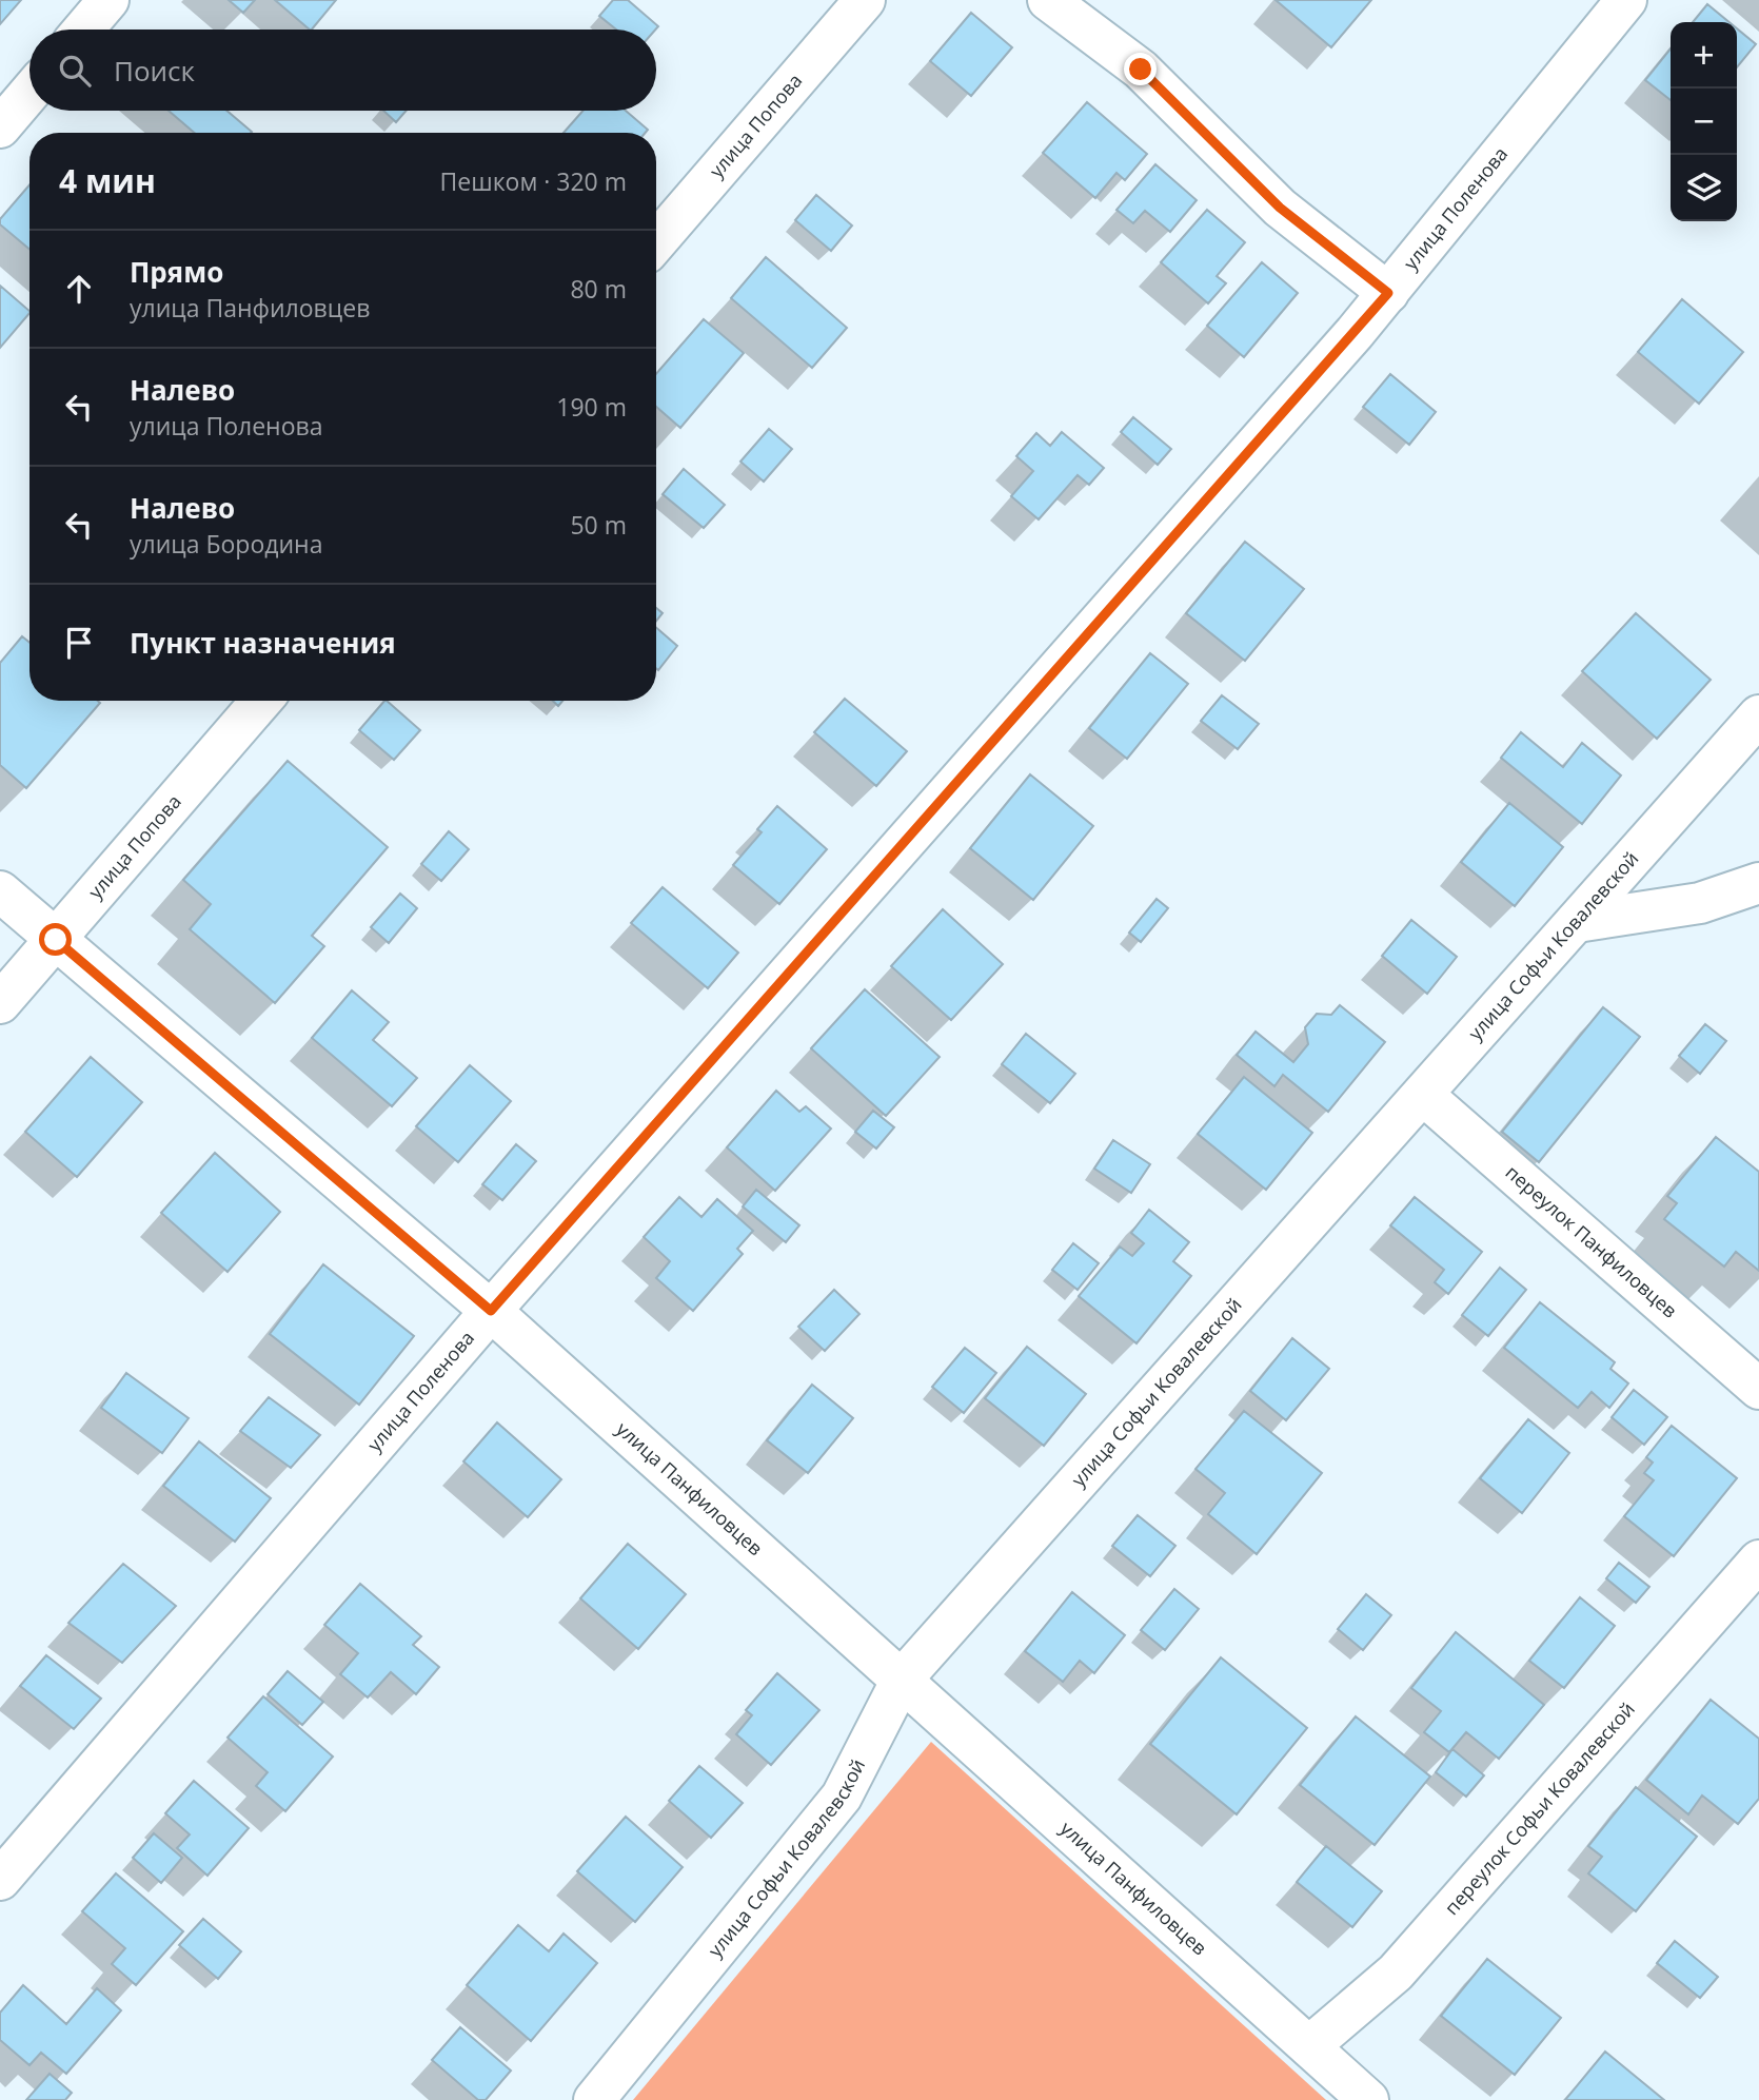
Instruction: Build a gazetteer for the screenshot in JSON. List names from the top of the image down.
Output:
{
  "streets": {
    "street": [
      "улица Попова",
      "улица Поленова",
      "улица Софьи Ковалевской",
      "переулок Панфиловцев",
      "улица Панфиловцев",
      "переулок Софьи Ковалевской"
    ]
  },
  "crossings": [
    ["улица Попова", "улица Панфиловцев"],
    ["улица Поленова", "улица Панфиловцев"],
    ["улица Софьи Ковалевской", "переулок Панфиловцев"],
    ["улица Софьи Ковалевской", "улица Панфиловцев"],
    ["улица Панфиловцев", "переулок Софьи Ковалевской"]
  ],
  "page": {
    "map_buttons": ["+", "−"],
    "search": "Поиск",
    "heading": ["4 мин", "Пешком · 320 m"],
    "list": [
      ["Прямо", "улица Панфиловцев", "80 m"],
      ["Налево", "улица Поленова", "190 m"],
      ["Налево", "улица Бородина", "50 m"],
      "Пункт назначения"
    ]
  }
}
